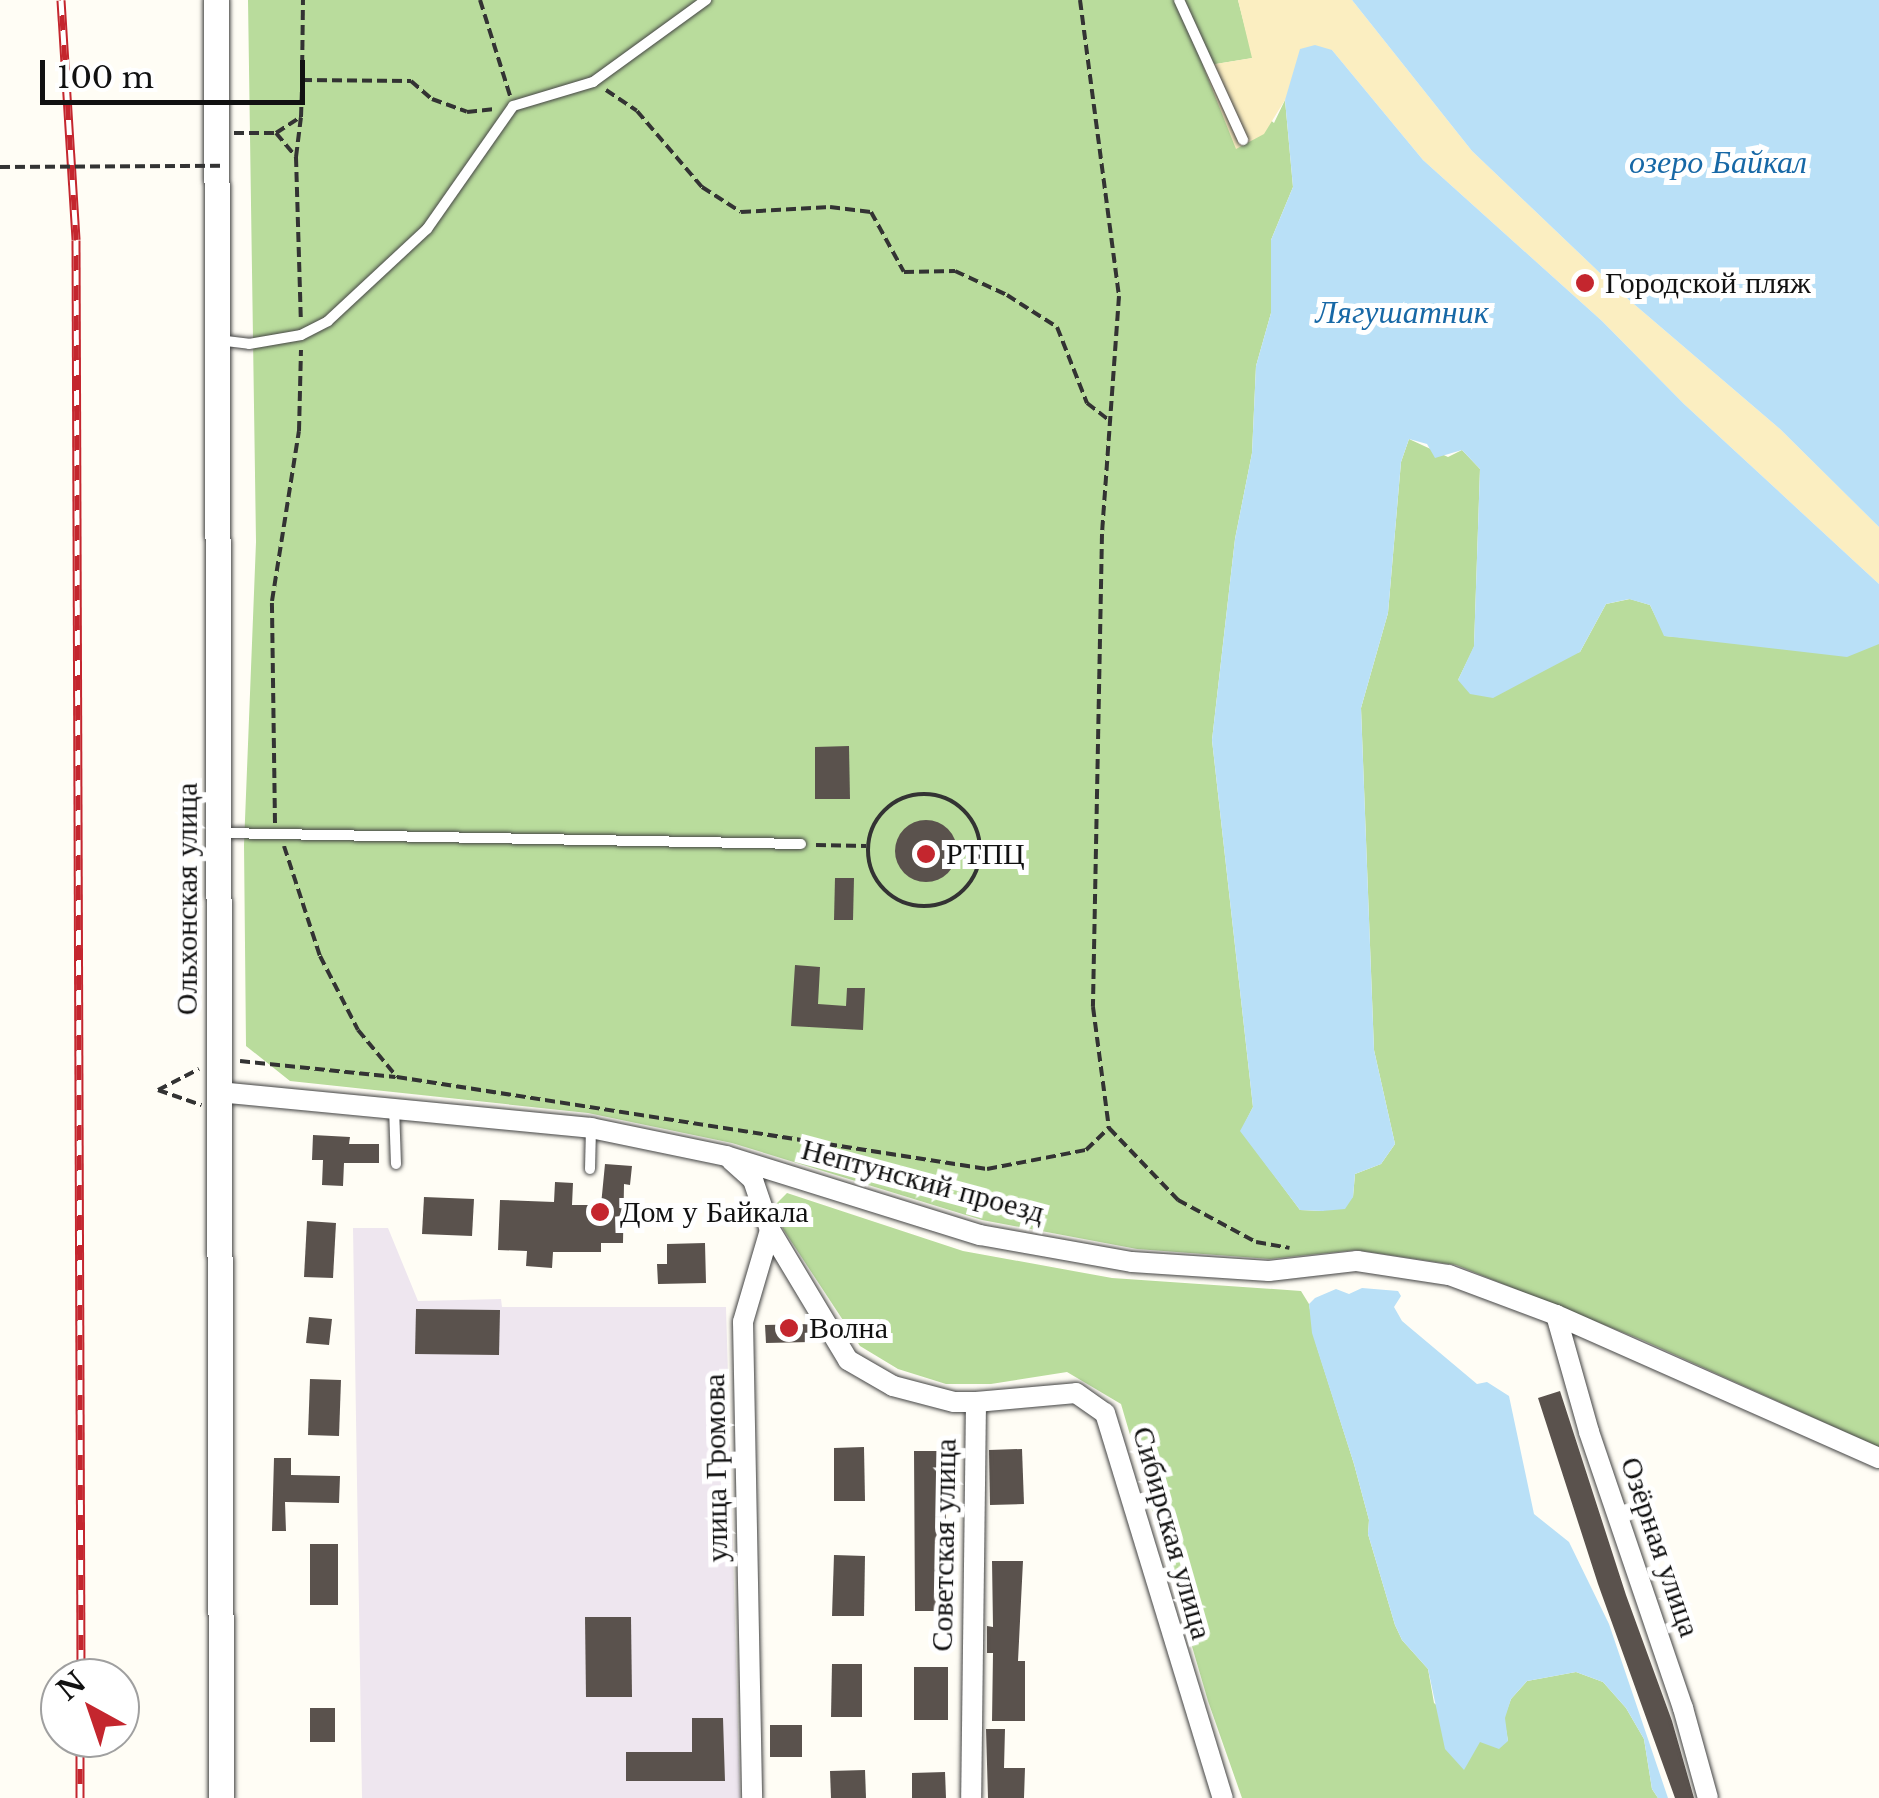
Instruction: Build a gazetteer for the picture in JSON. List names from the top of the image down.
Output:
{
  "streets": {
    "street": [
      "Ольхонская улица",
      "Нептунский проезд",
      "улица Громова",
      "Сибирская улица",
      "Советская улица",
      "Озёрная улица"
    ]
  },
  "crossings": [
    ["Ольхонская улица", "Нептунский проезд"],
    ["Нептунский проезд", "Озёрная улица"],
    ["улица Громова", "Советская улица"],
    ["Сибирская улица", "Советская улица"]
  ],
  "water": ["озеро Байкал", "Лягушатник"],
  "places": [
    "Городской пляж",
    "РТПЦ",
    "Дом у Байкала",
    "Волна"
  ],
  "scale_bar": "100 m",
  "north": "top left"
}
